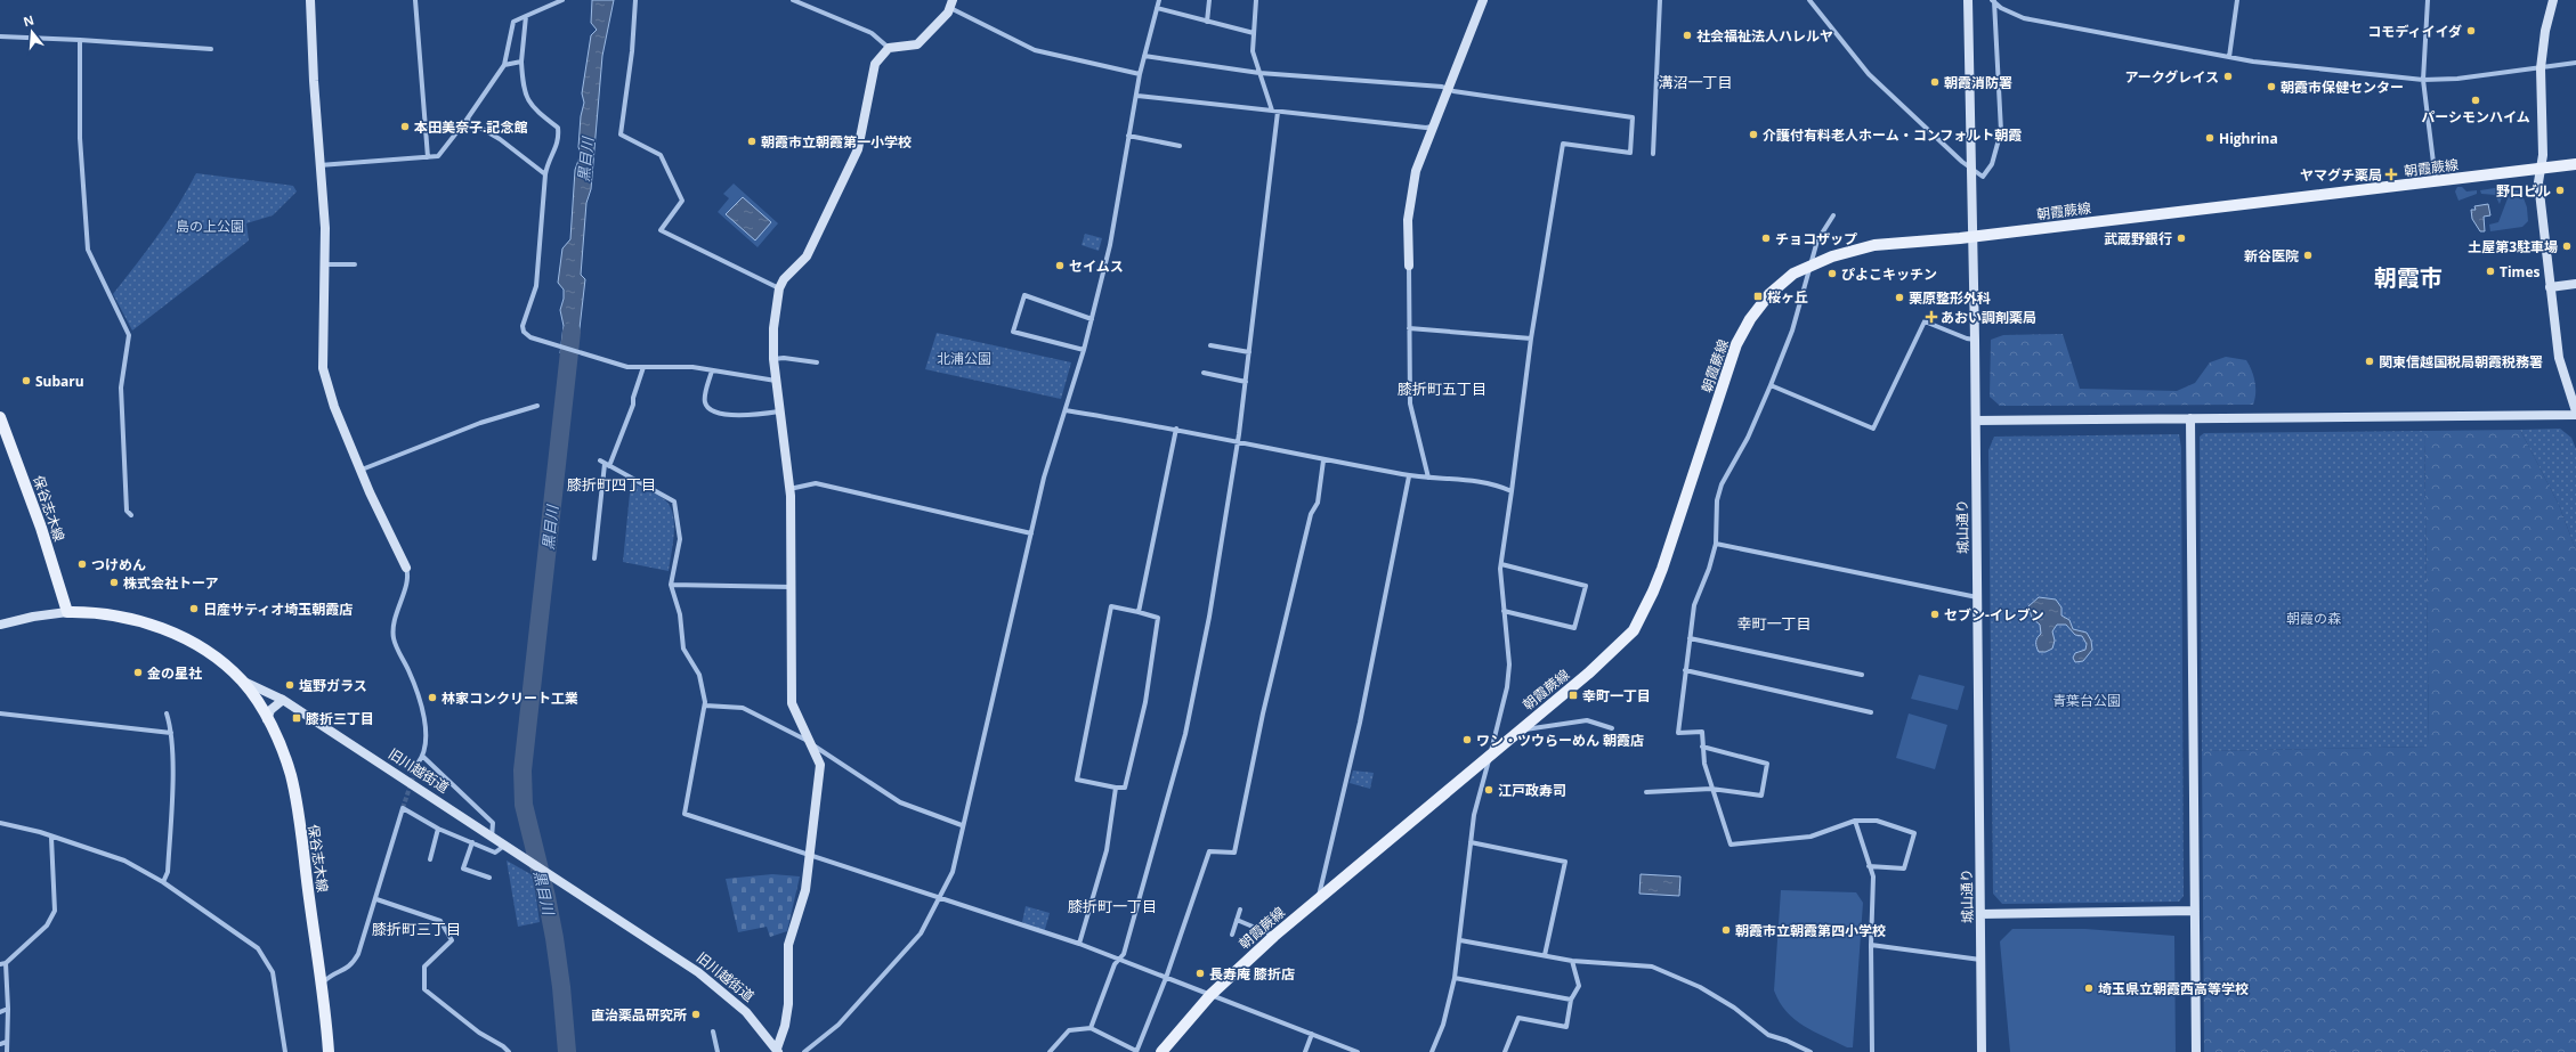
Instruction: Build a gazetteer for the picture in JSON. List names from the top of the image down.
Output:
{
  "streets": {
    "main road": ["朝霞蕨線", "保谷志木線", "旧川越街道"],
    "street": ["城山通り"]
  },
  "crossings": [
    ["朝霞蕨線", "城山通り"],
    ["保谷志木線", "旧川越街道"]
  ],
  "districts": [
    "溝沼一丁目",
    "朝霞市",
    "膝折町五丁目",
    "膝折町四丁目",
    "幸町一丁目",
    "膝折町一丁目",
    "膝折町三丁目"
  ],
  "water": ["黒目川"],
  "parks": [
    "島の上公園",
    "北浦公園",
    "朝霞の森",
    "青葉台公園"
  ],
  "places": {
    "other": [
      "コモディイイダ",
      "社会福祉法人ハレルヤ",
      "アークグレイス",
      "朝霞消防署",
      "朝霞市保健センター",
      "パーシモンハイム",
      "本田美奈子.記念館",
      "介護付有料老人ホーム・コンフォルト朝霞",
      "Highrina",
      "朝霞市立朝霞第一小学校",
      "野口ビル",
      "チョコザップ",
      "武蔵野銀行",
      "土屋第3駐車場",
      "新谷医院",
      "セイムス",
      "Times",
      "ぴよこキッチン",
      "栗原整形外科",
      "関東信越国税局朝霞税務署",
      "Subaru",
      "つけめん",
      "株式会社トーア",
      "日産サティオ埼玉朝霞店",
      "セブン-イレブン",
      "金の星社",
      "塩野ガラス",
      "林家コンクリート工業",
      "ワン・ツウらーめん 朝霞店",
      "江戸政寿司",
      "朝霞市立朝霞第四小学校",
      "長寿庵 膝折店",
      "埼玉県立朝霞西高等学校",
      "直治薬品研究所"
    ],
    "health": ["ヤマグチ薬局", "あおい調剤薬局"],
    "transit": ["桜ヶ丘", "幸町一丁目", "膝折三丁目"]
  },
  "north": "top"
}
